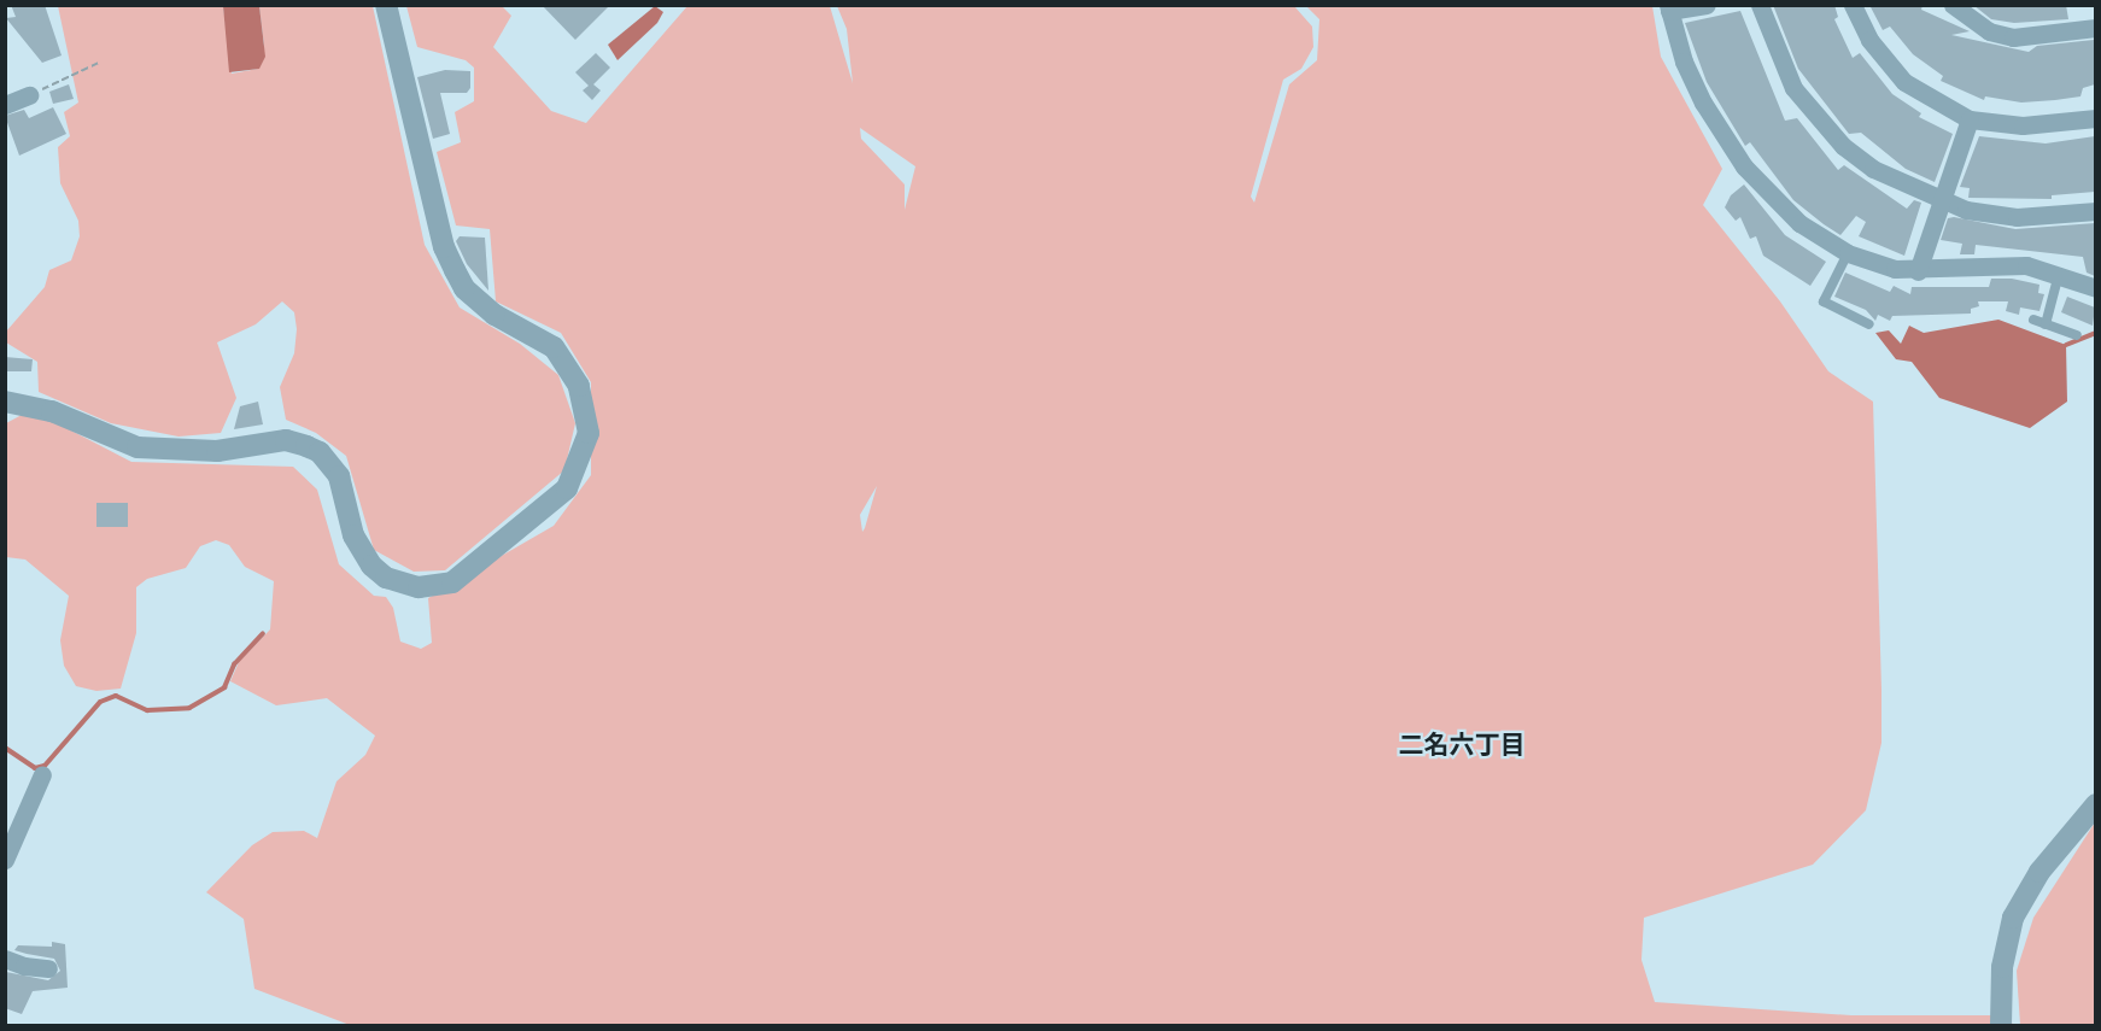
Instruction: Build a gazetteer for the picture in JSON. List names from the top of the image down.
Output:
{
  "districts": ["二名六丁目"]
}
